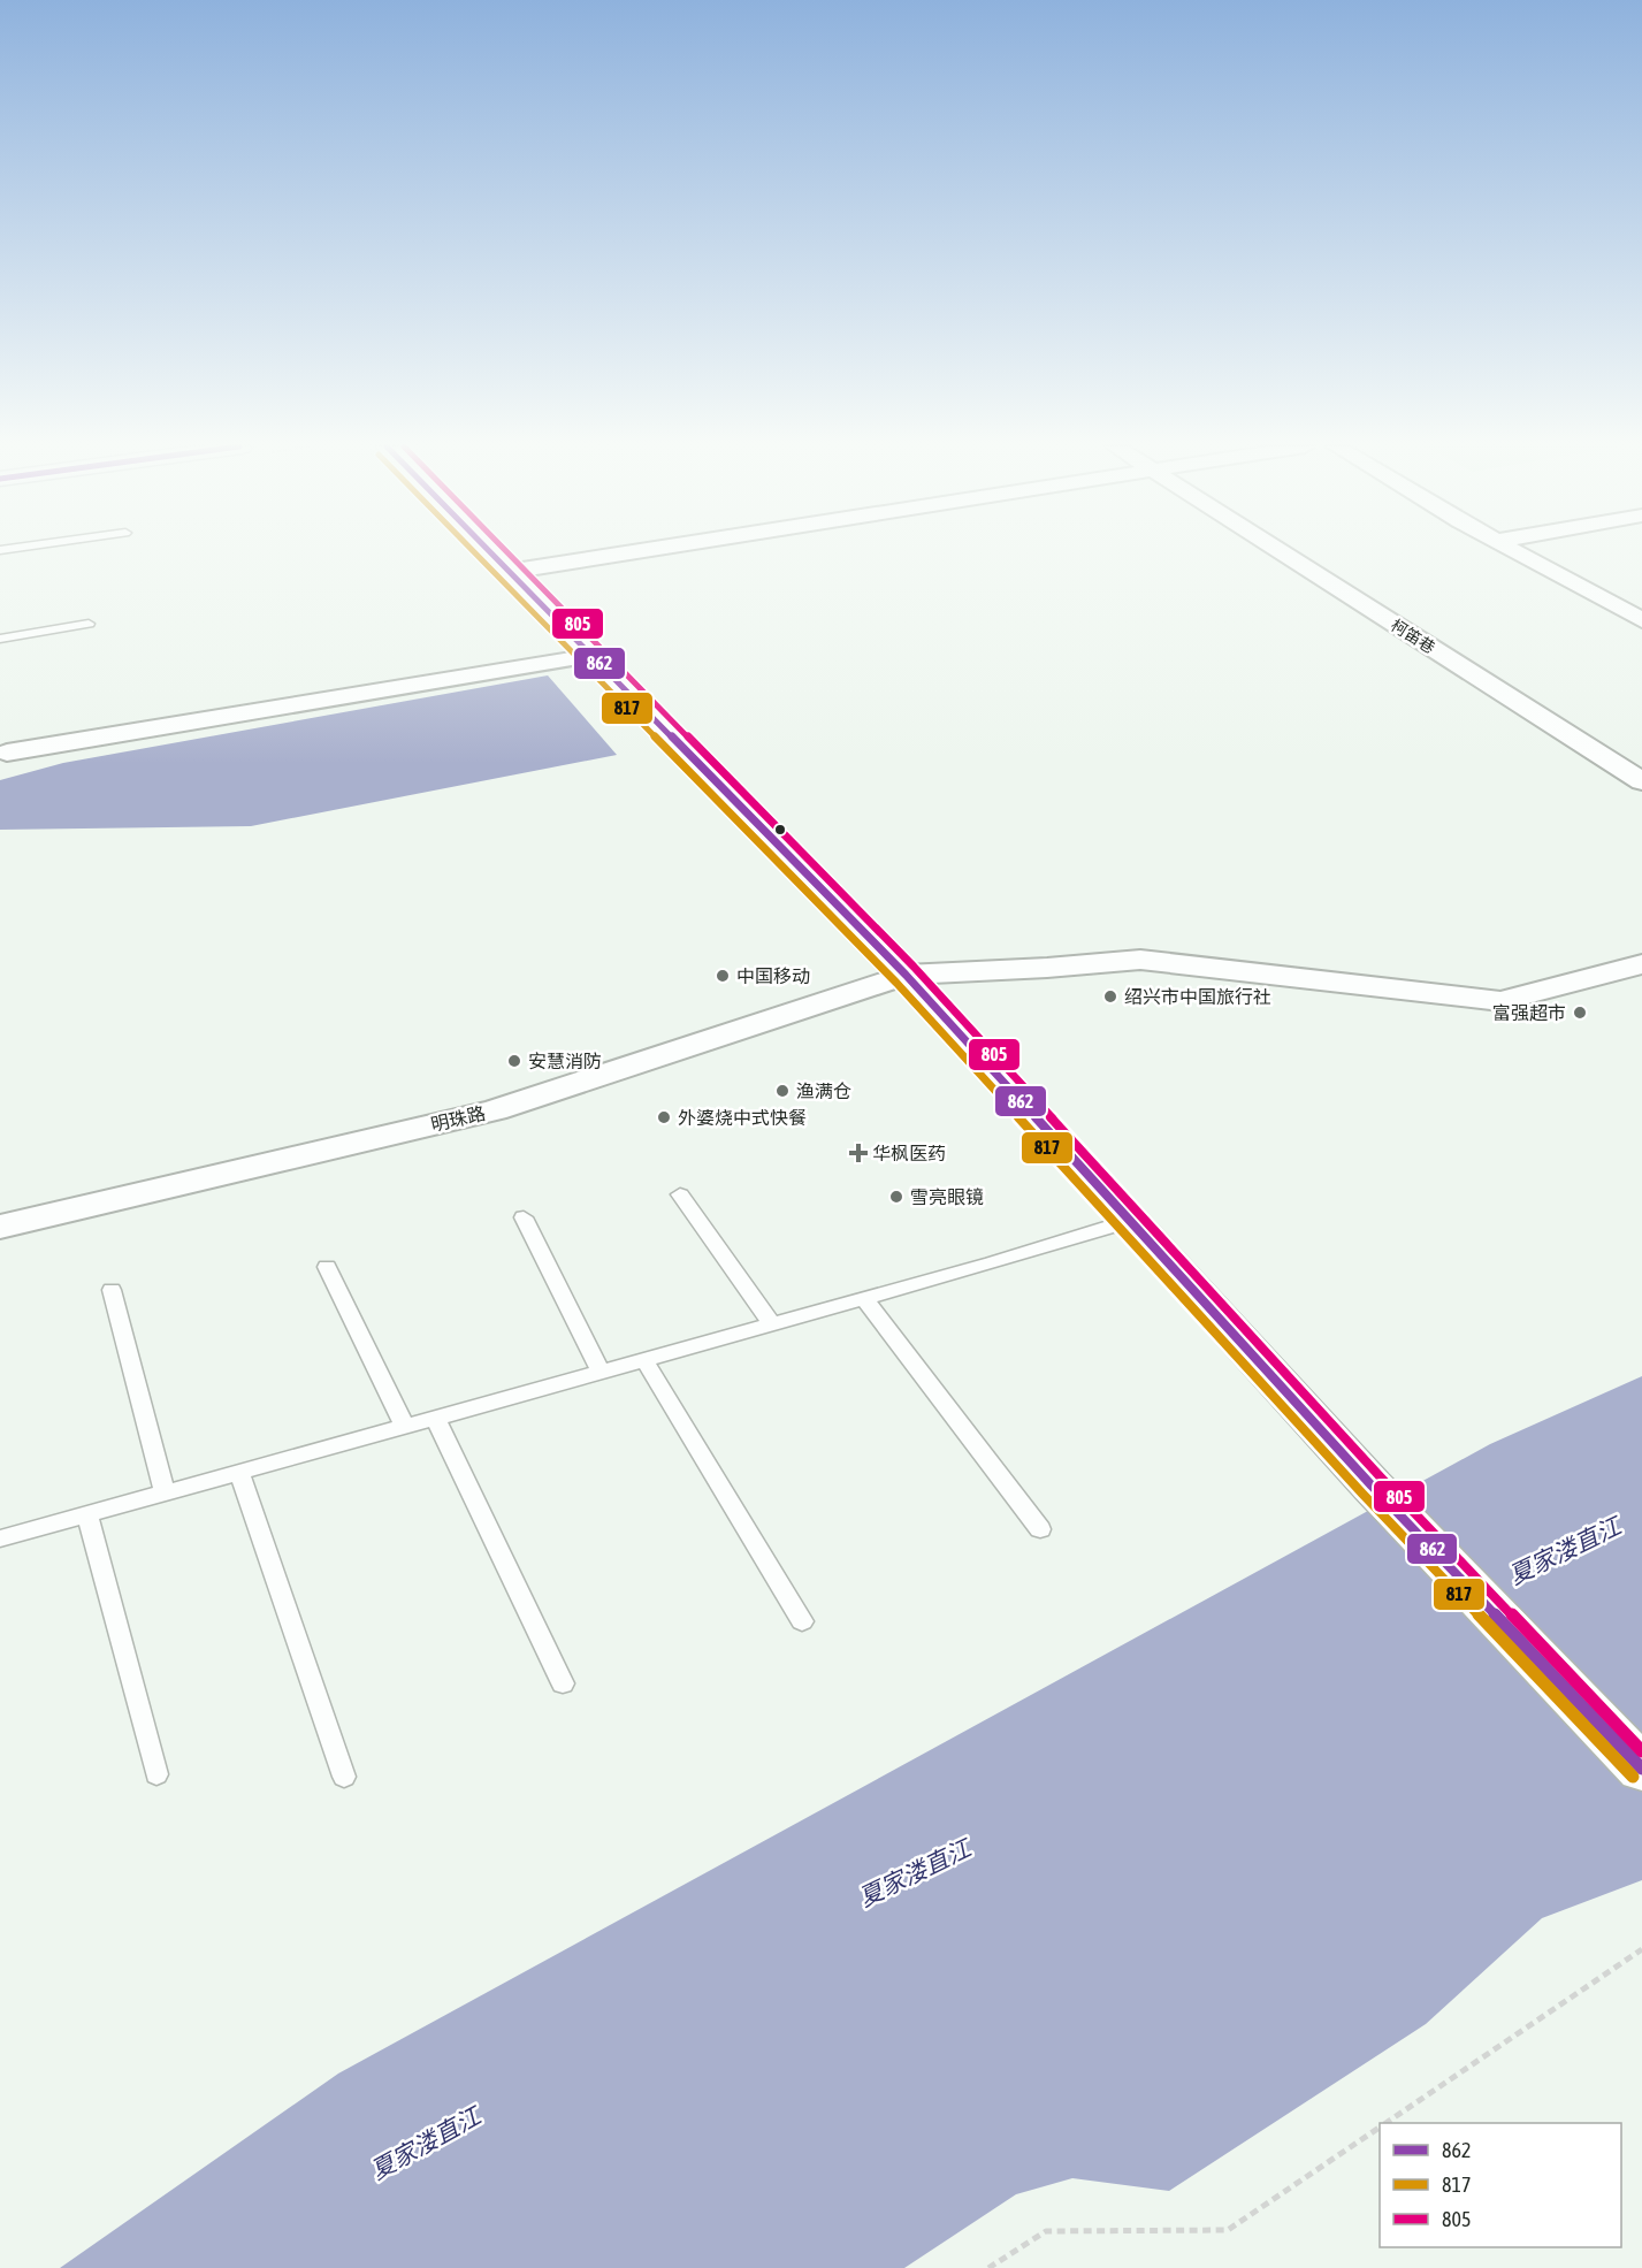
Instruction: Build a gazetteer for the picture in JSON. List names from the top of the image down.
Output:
{
  "streets": {
    "street": ["柯笛巷", "明珠路"]
  },
  "water": ["夏家溇直江"],
  "places": {
    "other": [
      "中国移动",
      "绍兴市中国旅行社",
      "富强超市",
      "安慧消防",
      "渔满仓",
      "外婆烧中式快餐",
      "雪亮眼镜"
    ],
    "health": ["华枫医药"]
  },
  "lines": ["transit line 862", "transit line 817", "transit line 805"],
  "legend": ["862", "817", "805"]
}
